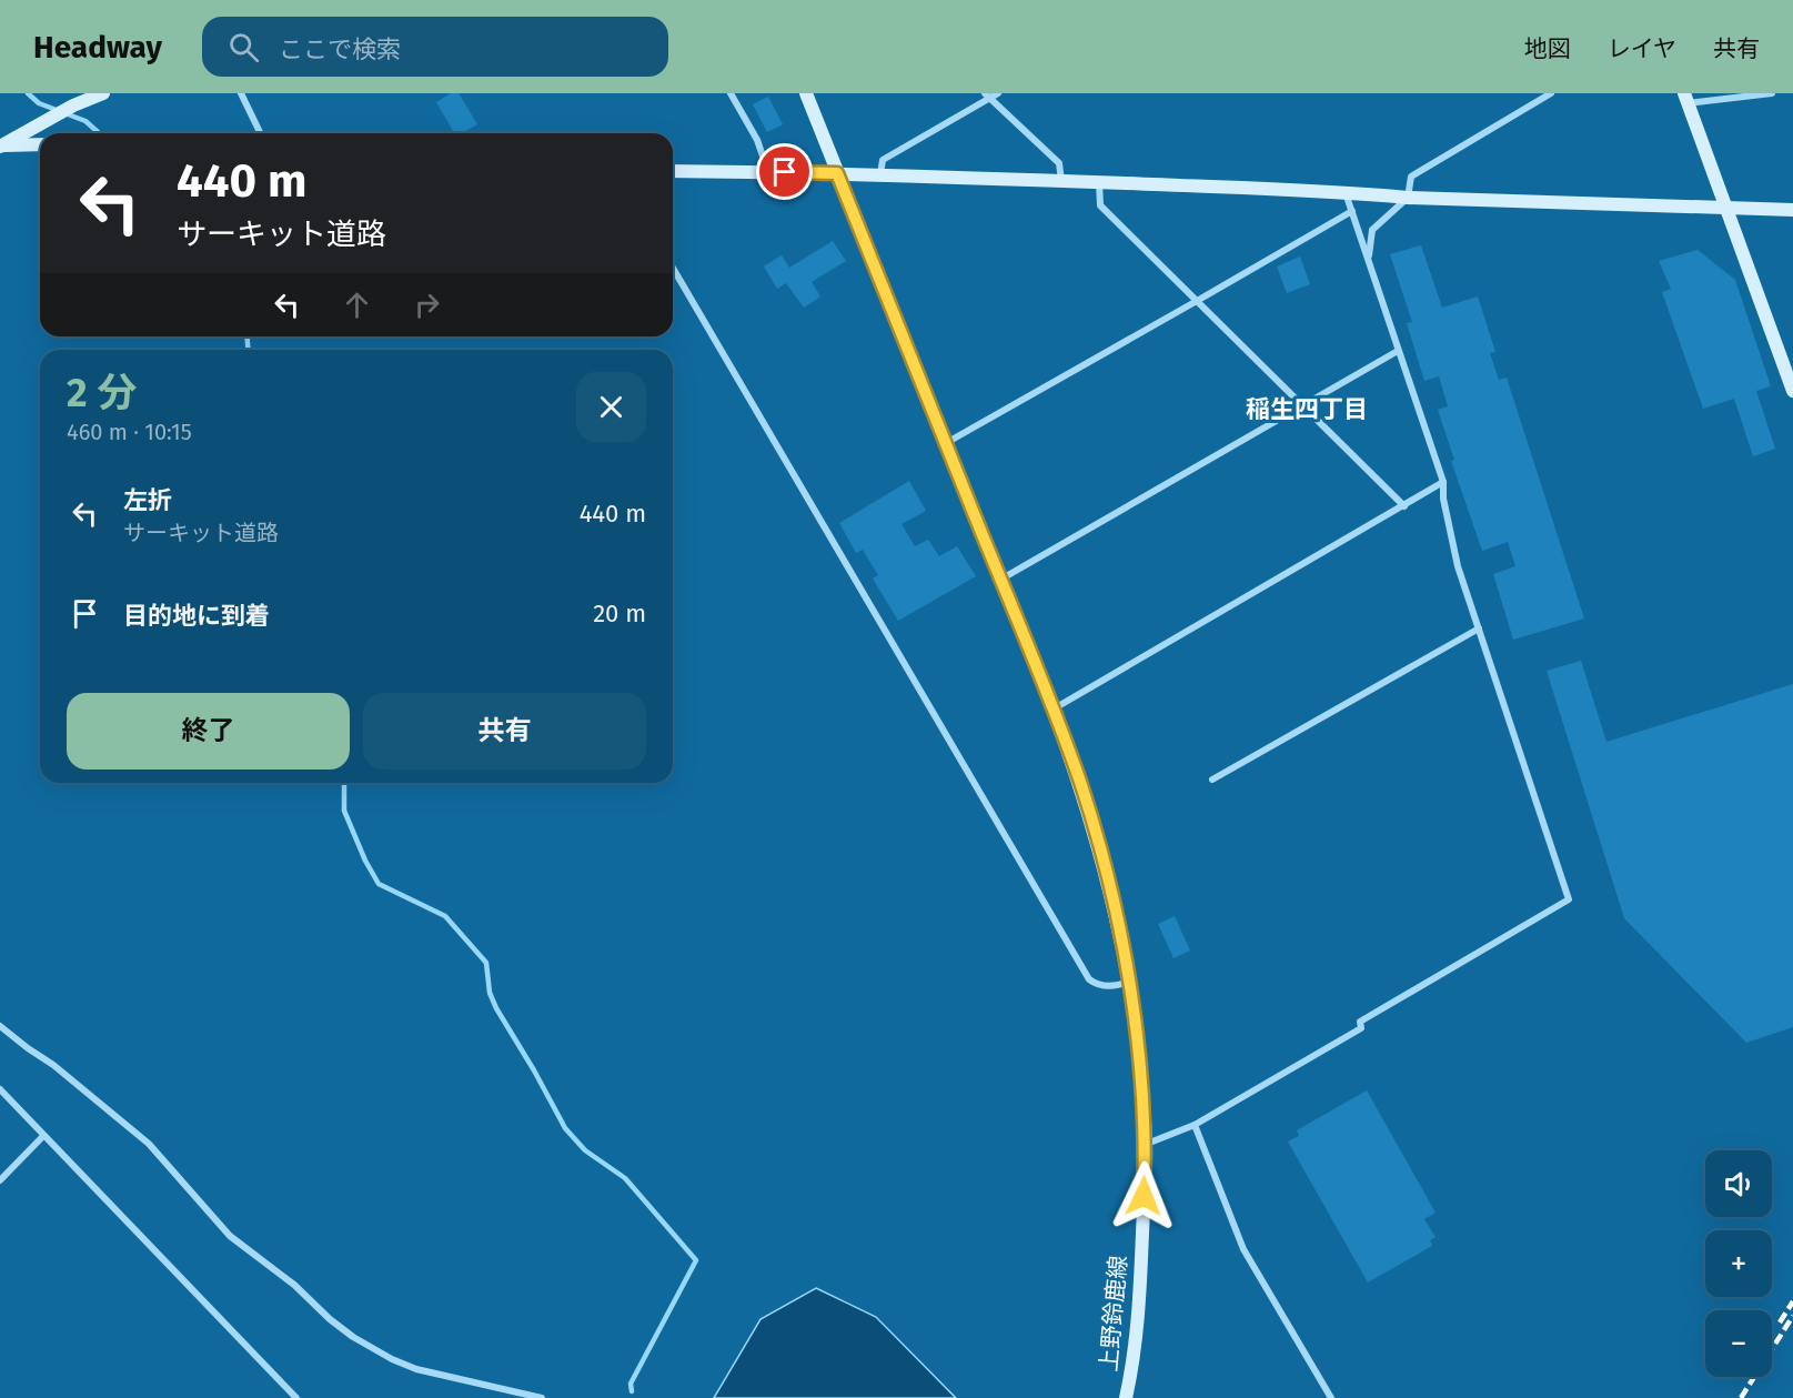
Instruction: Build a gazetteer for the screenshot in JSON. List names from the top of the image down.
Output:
{
  "streets": {
    "street": ["上野鈴鹿線"]
  },
  "districts": ["稲生四丁目"],
  "page": {
    "header": "Headway",
    "search": "ここで検索",
    "nav": ["地図", "レイヤ", "共有"],
    "turn": ["440 m", "サーキット道路"],
    "heading": ["2 分", "460 m · 10:15"],
    "list": [
      {
        "name": "左折",
        "note": "サーキット道路",
        "value": "440 m"
      },
      {
        "name": "目的地に到着",
        "value": "20 m"
      }
    ],
    "buttons": ["終了", "共有"],
    "map_buttons": ["+", "−"]
  }
}
